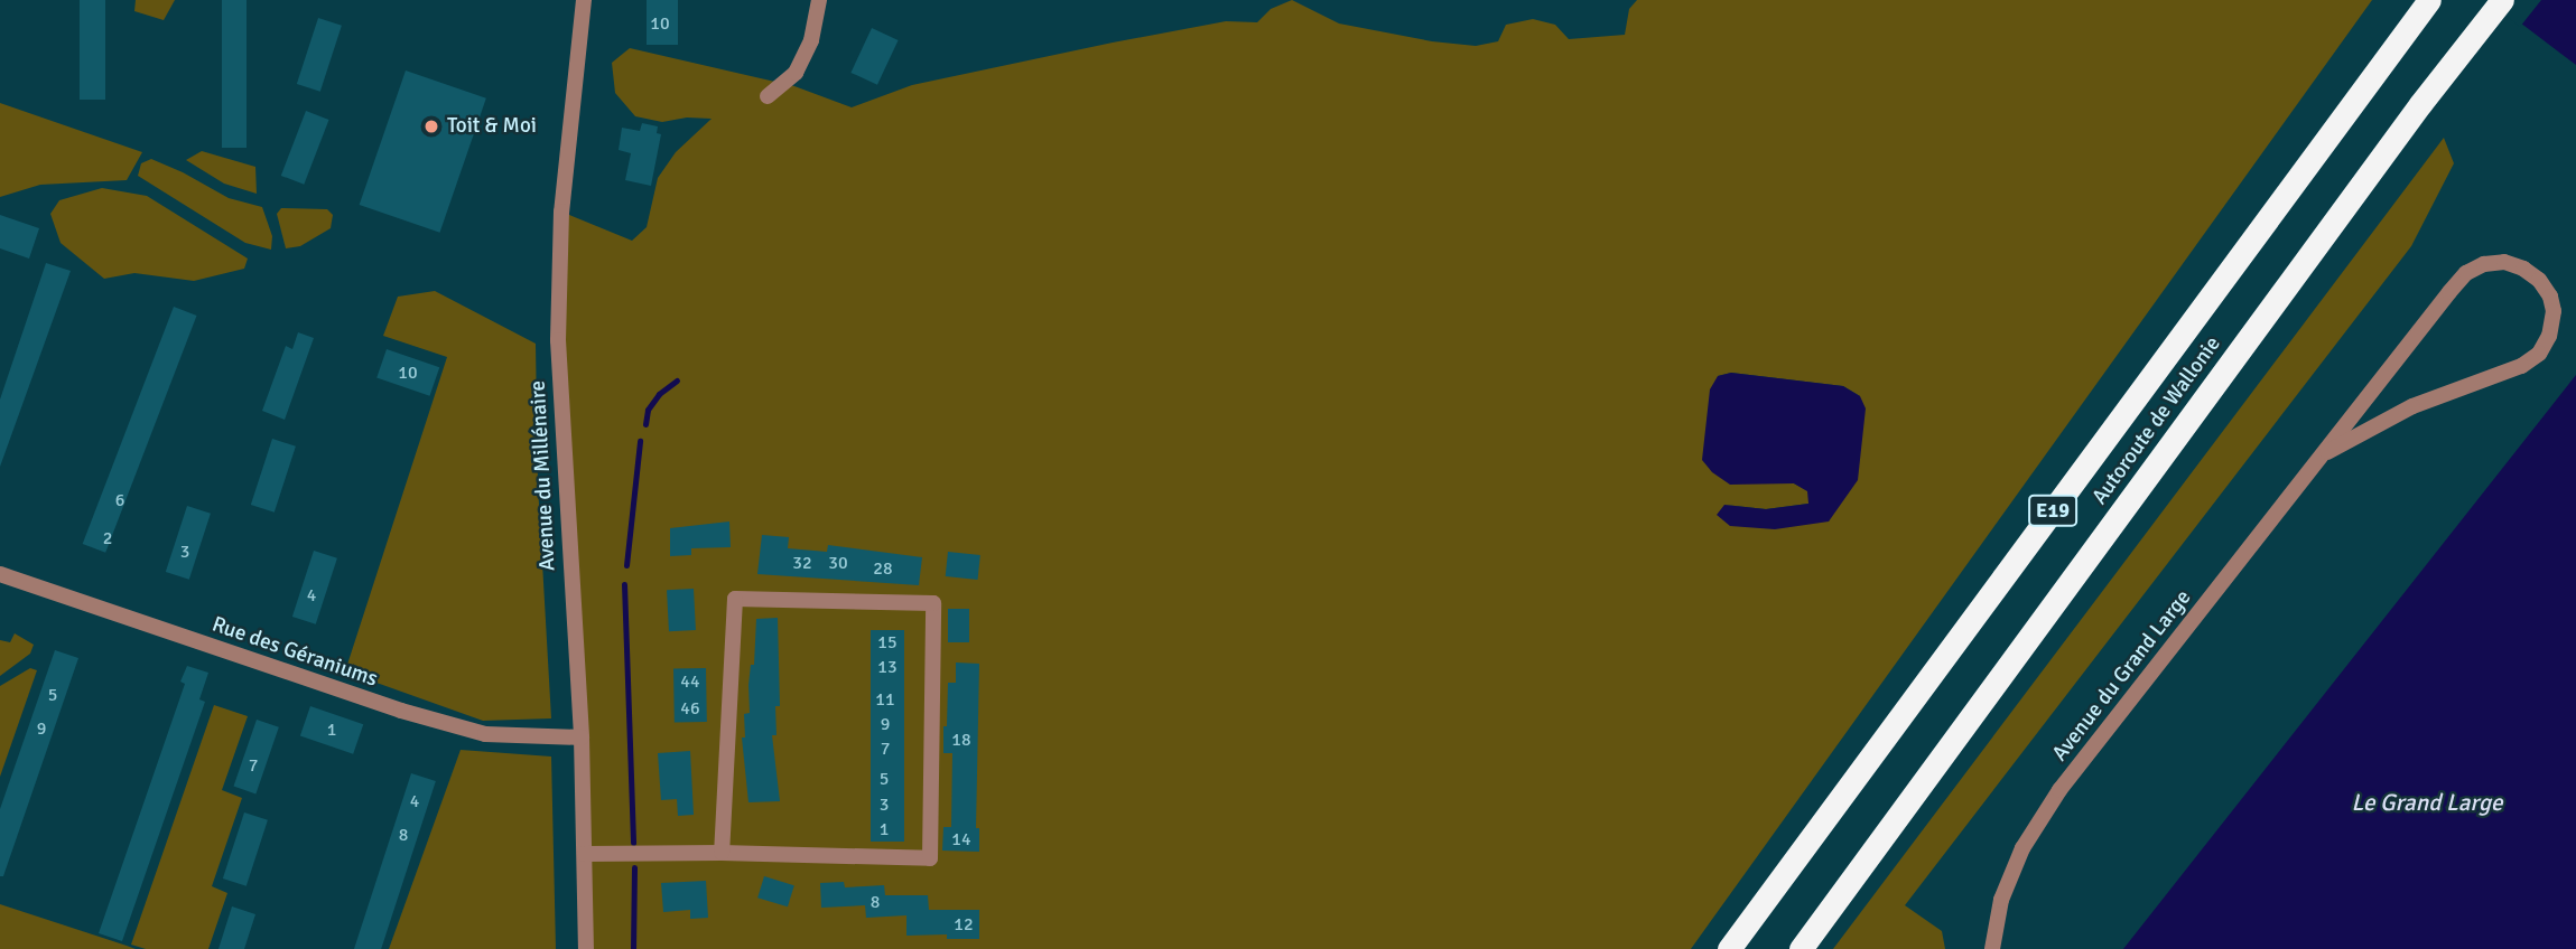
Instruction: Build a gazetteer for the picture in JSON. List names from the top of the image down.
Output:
{
  "streets": {
    "highway": ["Autoroute de Wallonie", "E19"],
    "street": ["Avenue du Millénaire", "Rue des Géraniums", "Avenue du Grand Large"]
  },
  "crossings": [
    ["Avenue du Millénaire", "Rue des Géraniums"]
  ],
  "water": ["Le Grand Large"],
  "places": ["Toit & Moi"],
  "house_numbers": [
    "10",
    "10",
    "6",
    "2",
    "3",
    "32",
    "30",
    "28",
    "4",
    "15",
    "13",
    "44",
    "5",
    "11",
    "46",
    "9",
    "9",
    "1",
    "18",
    "7",
    "7",
    "5",
    "4",
    "3",
    "1",
    "8",
    "14",
    "8",
    "12"
  ]
}
